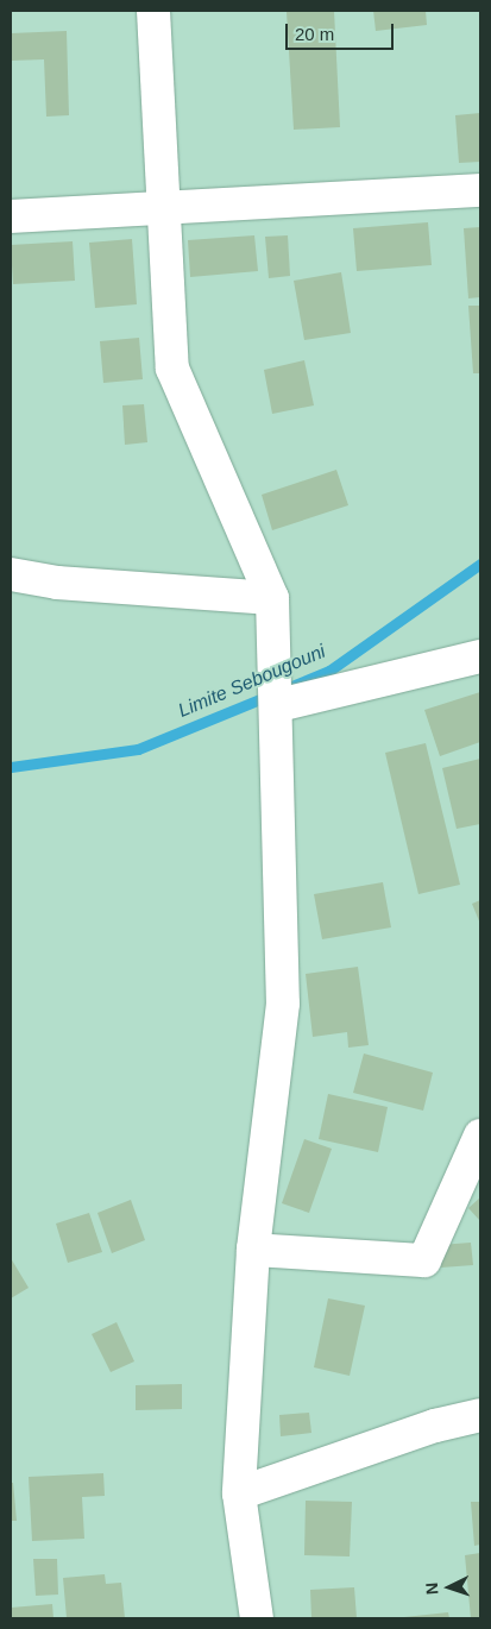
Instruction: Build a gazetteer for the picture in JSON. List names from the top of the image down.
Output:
{
  "water": ["Limite Sebougouni"],
  "scale_bar": "20 m",
  "north": "left"
}
